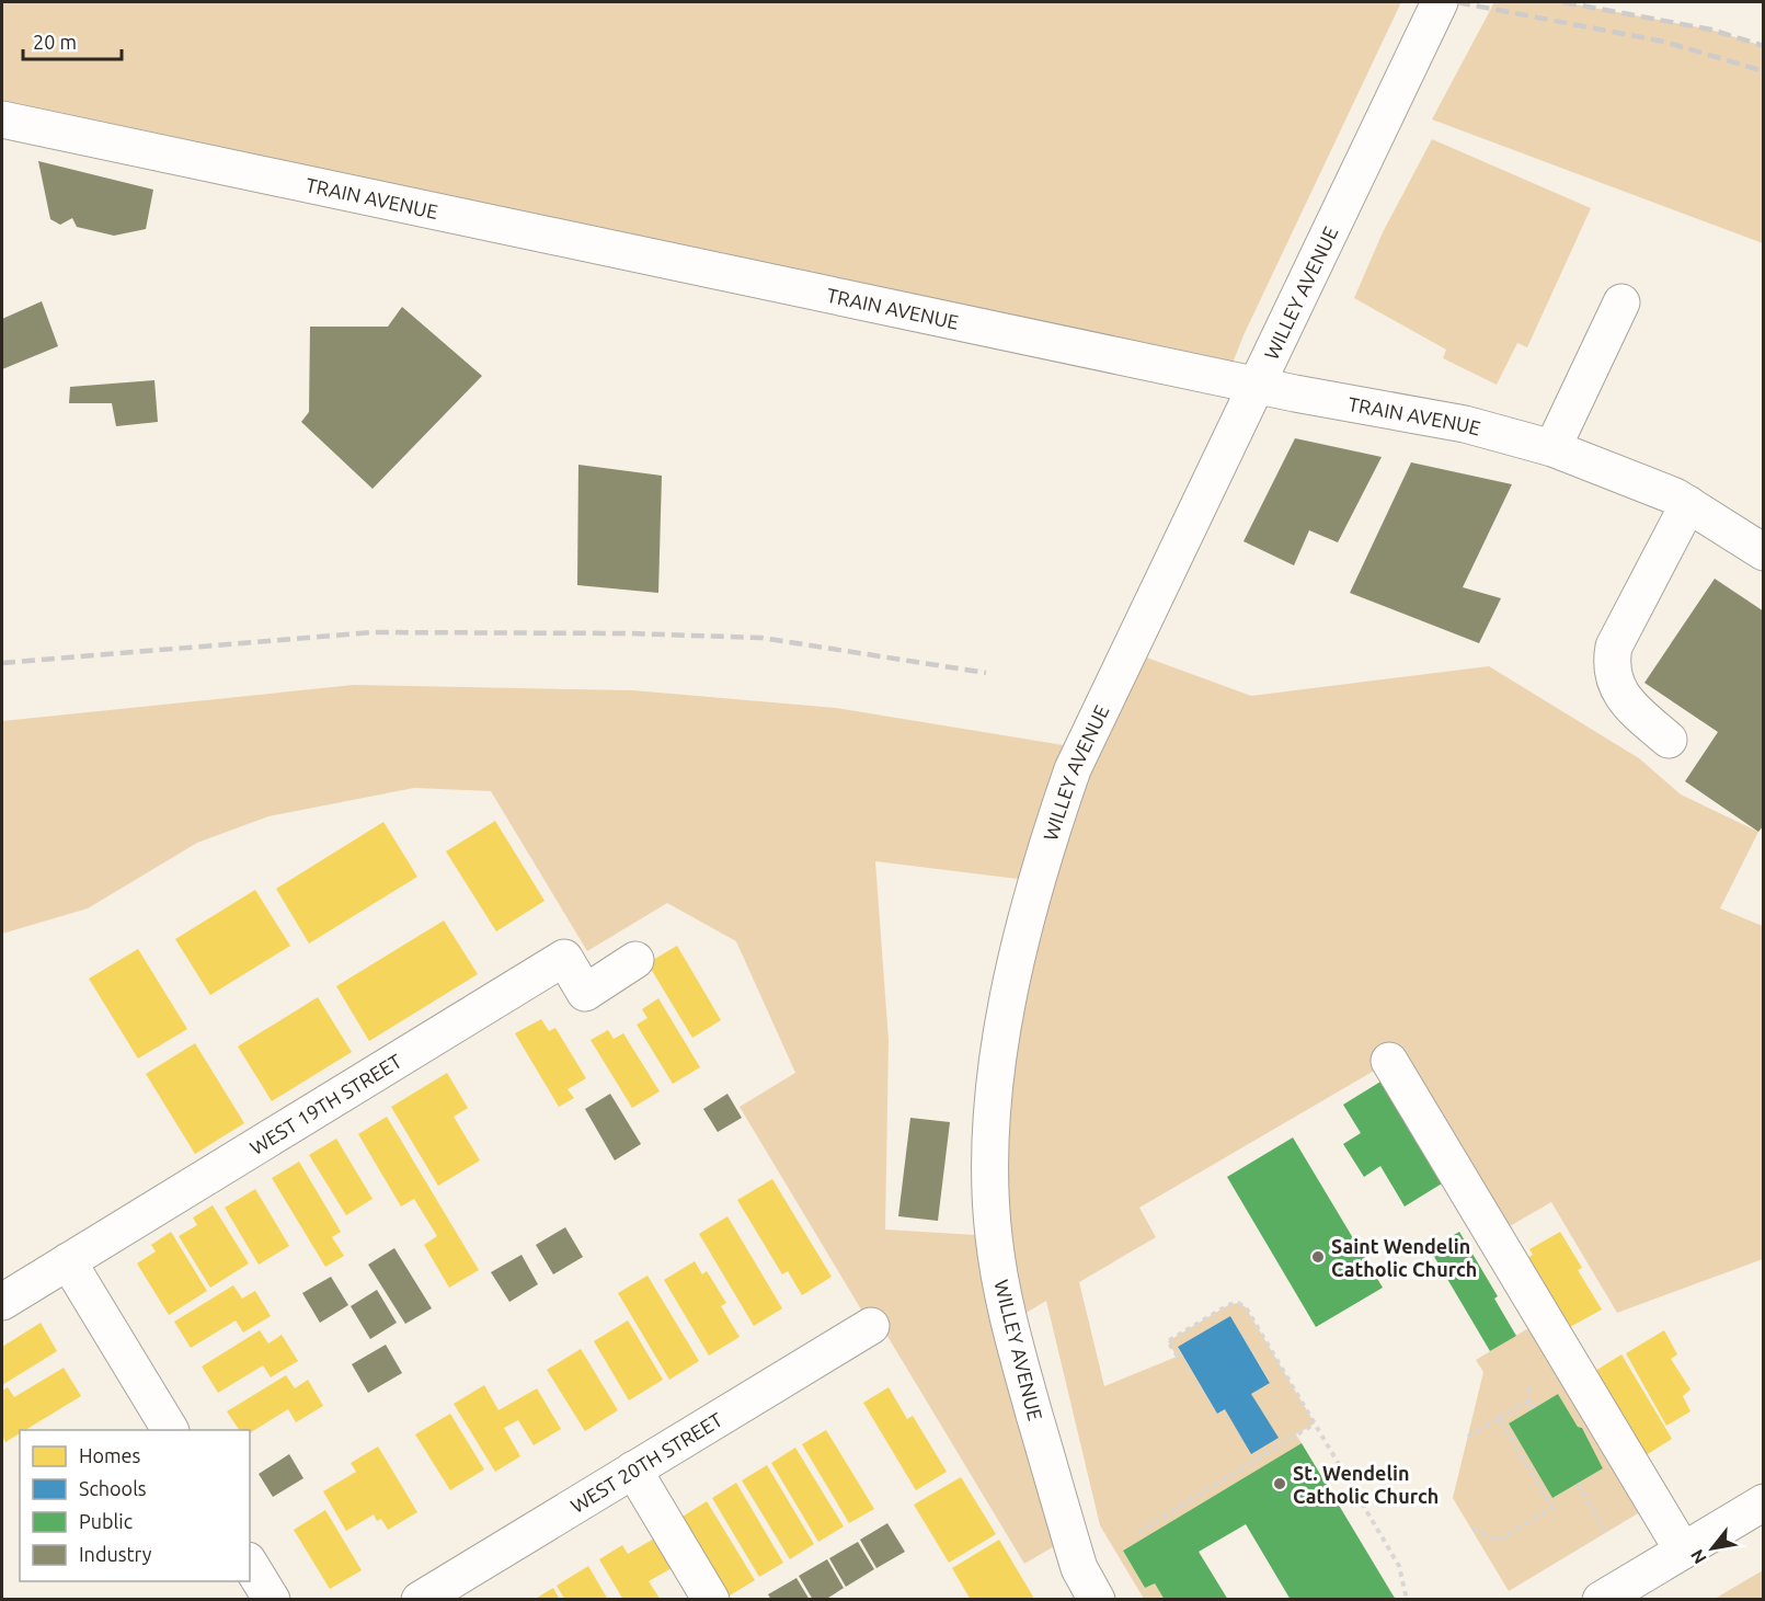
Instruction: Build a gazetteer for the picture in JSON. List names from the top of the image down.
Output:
{
  "streets": {
    "street": [
      "TRAIN AVENUE",
      "WILLEY AVENUE",
      "WEST 19TH STREET",
      "WEST 20TH STREET"
    ]
  },
  "crossings": [
    ["TRAIN AVENUE", "WILLEY AVENUE"]
  ],
  "places": ["Saint Wendelin Catholic Church", "St. Wendelin Catholic Church"],
  "legend": [
    "Homes",
    "Schools",
    "Public",
    "Industry"
  ],
  "scale_bar": "20 m",
  "north": "bottom left"
}
